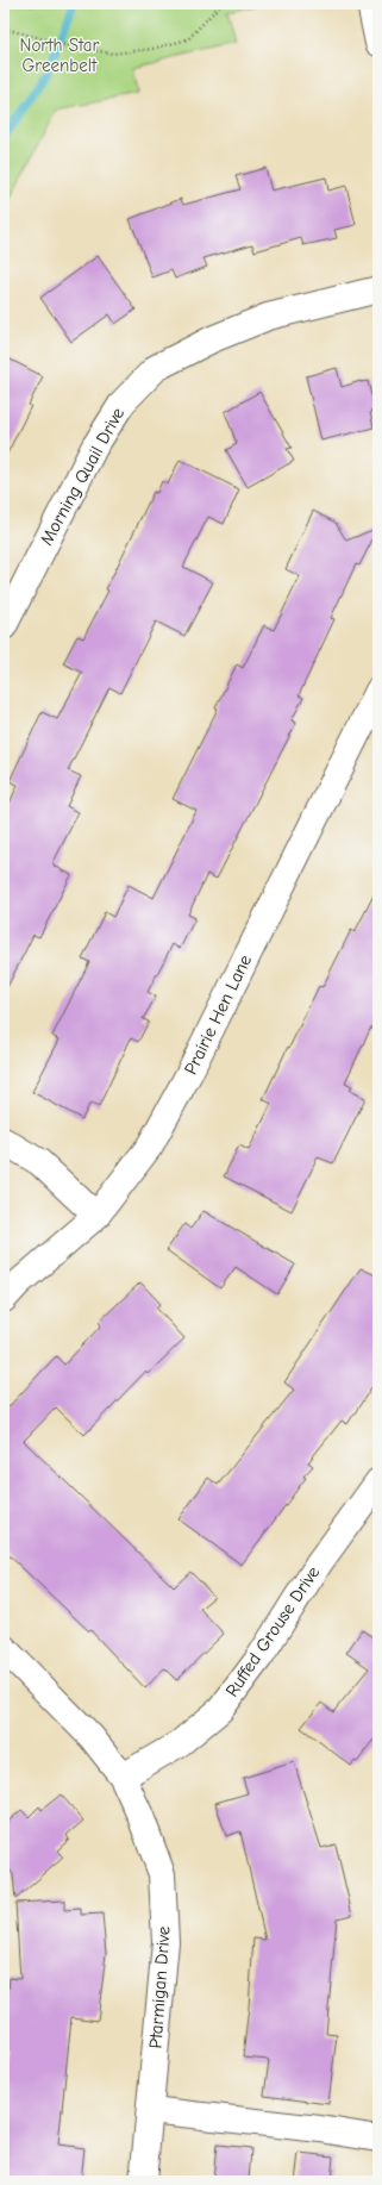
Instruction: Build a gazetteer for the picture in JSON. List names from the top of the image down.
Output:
{
  "streets": {
    "street": [
      "Morning Quail Drive",
      "Prairie Hen Lane",
      "Ruffed Grouse Drive",
      "Ptarmigan Drive"
    ]
  },
  "crossings": [
    ["Ruffed Grouse Drive", "Ptarmigan Drive"]
  ],
  "parks": ["North Star Greenbelt"]
}
